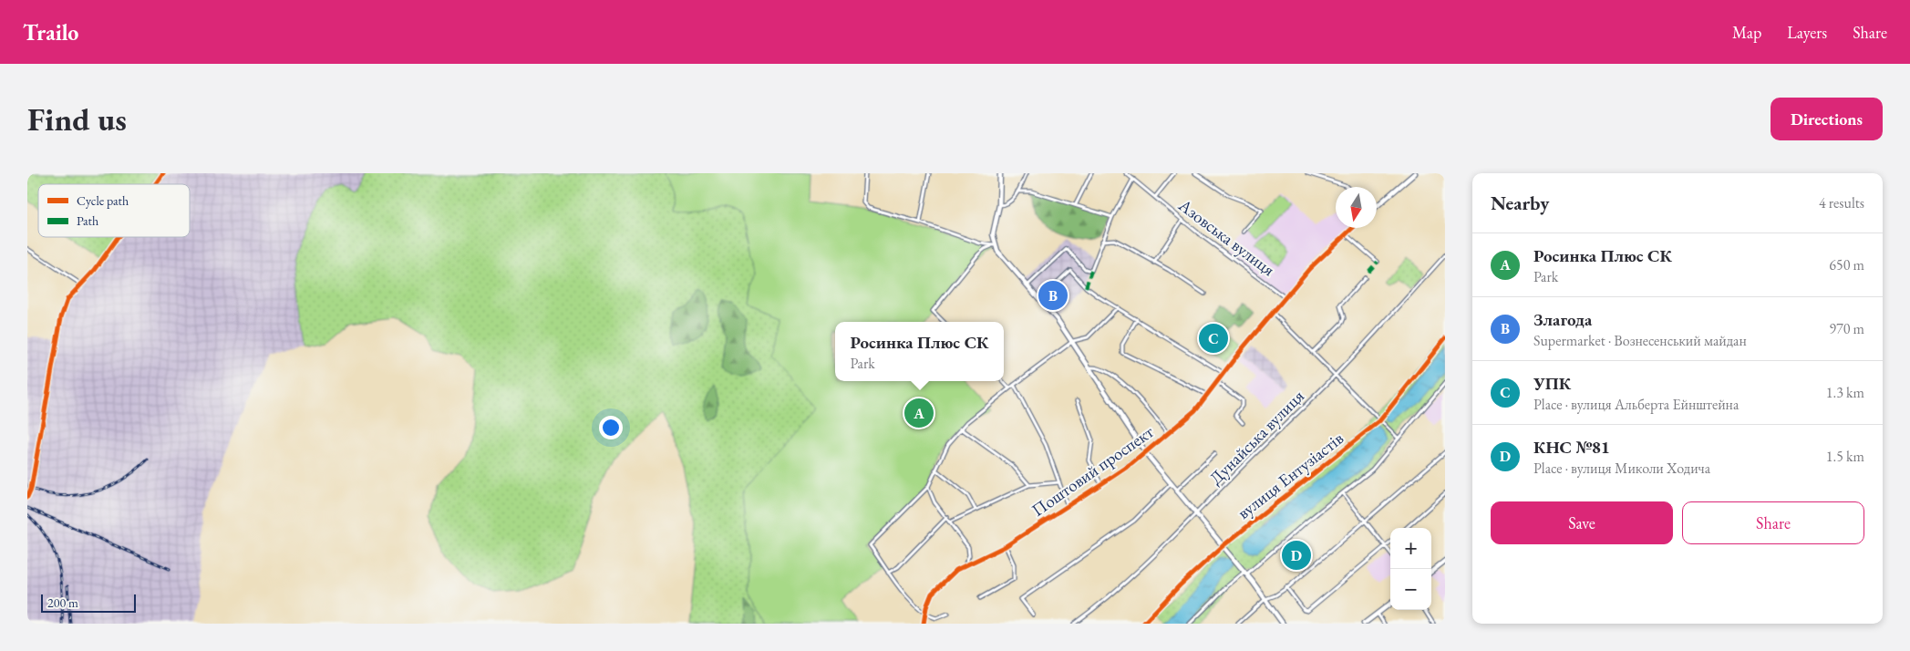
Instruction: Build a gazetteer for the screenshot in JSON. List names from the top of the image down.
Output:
{
  "streets": {
    "street": [
      "Азовська вулиця",
      "Дунайська вулиця",
      "Поштовий проспект",
      "вулиця Ентузіастів"
    ]
  },
  "crossings": [
    ["Азовська вулиця", "Поштовий проспект"]
  ],
  "legend": ["Cycle path", "Path"],
  "scale_bar": "200 m",
  "north": "bottom",
  "page": {
    "header": "Trailo",
    "nav": ["Map", "Layers", "Share"],
    "buttons": [
      "Directions",
      ["Save", "Share"]
    ],
    "title": "Find us",
    "heading": ["Nearby", "4 results"],
    "list": [
      {
        "mark": "A",
        "name": "Росинка Плюс СК",
        "note": "Park",
        "value": "650 m"
      },
      {
        "mark": "B",
        "name": "Злагода",
        "note": "Supermarket · Вознесенський майдан",
        "value": "970 m"
      },
      {
        "mark": "C",
        "name": "УПК",
        "note": "Place · вулиця Альберта Ейнштейна",
        "value": "1.3 km"
      },
      {
        "mark": "D",
        "name": "КНС №81",
        "note": "Place · вулиця Миколи Ходича",
        "value": "1.5 km"
      }
    ],
    "pins": [
      "B",
      "C",
      "A",
      "D"
    ],
    "popup": ["Росинка Плюс СК", "Park"],
    "map_buttons": ["+", "−"],
    "scale": "200 m"
  }
}
